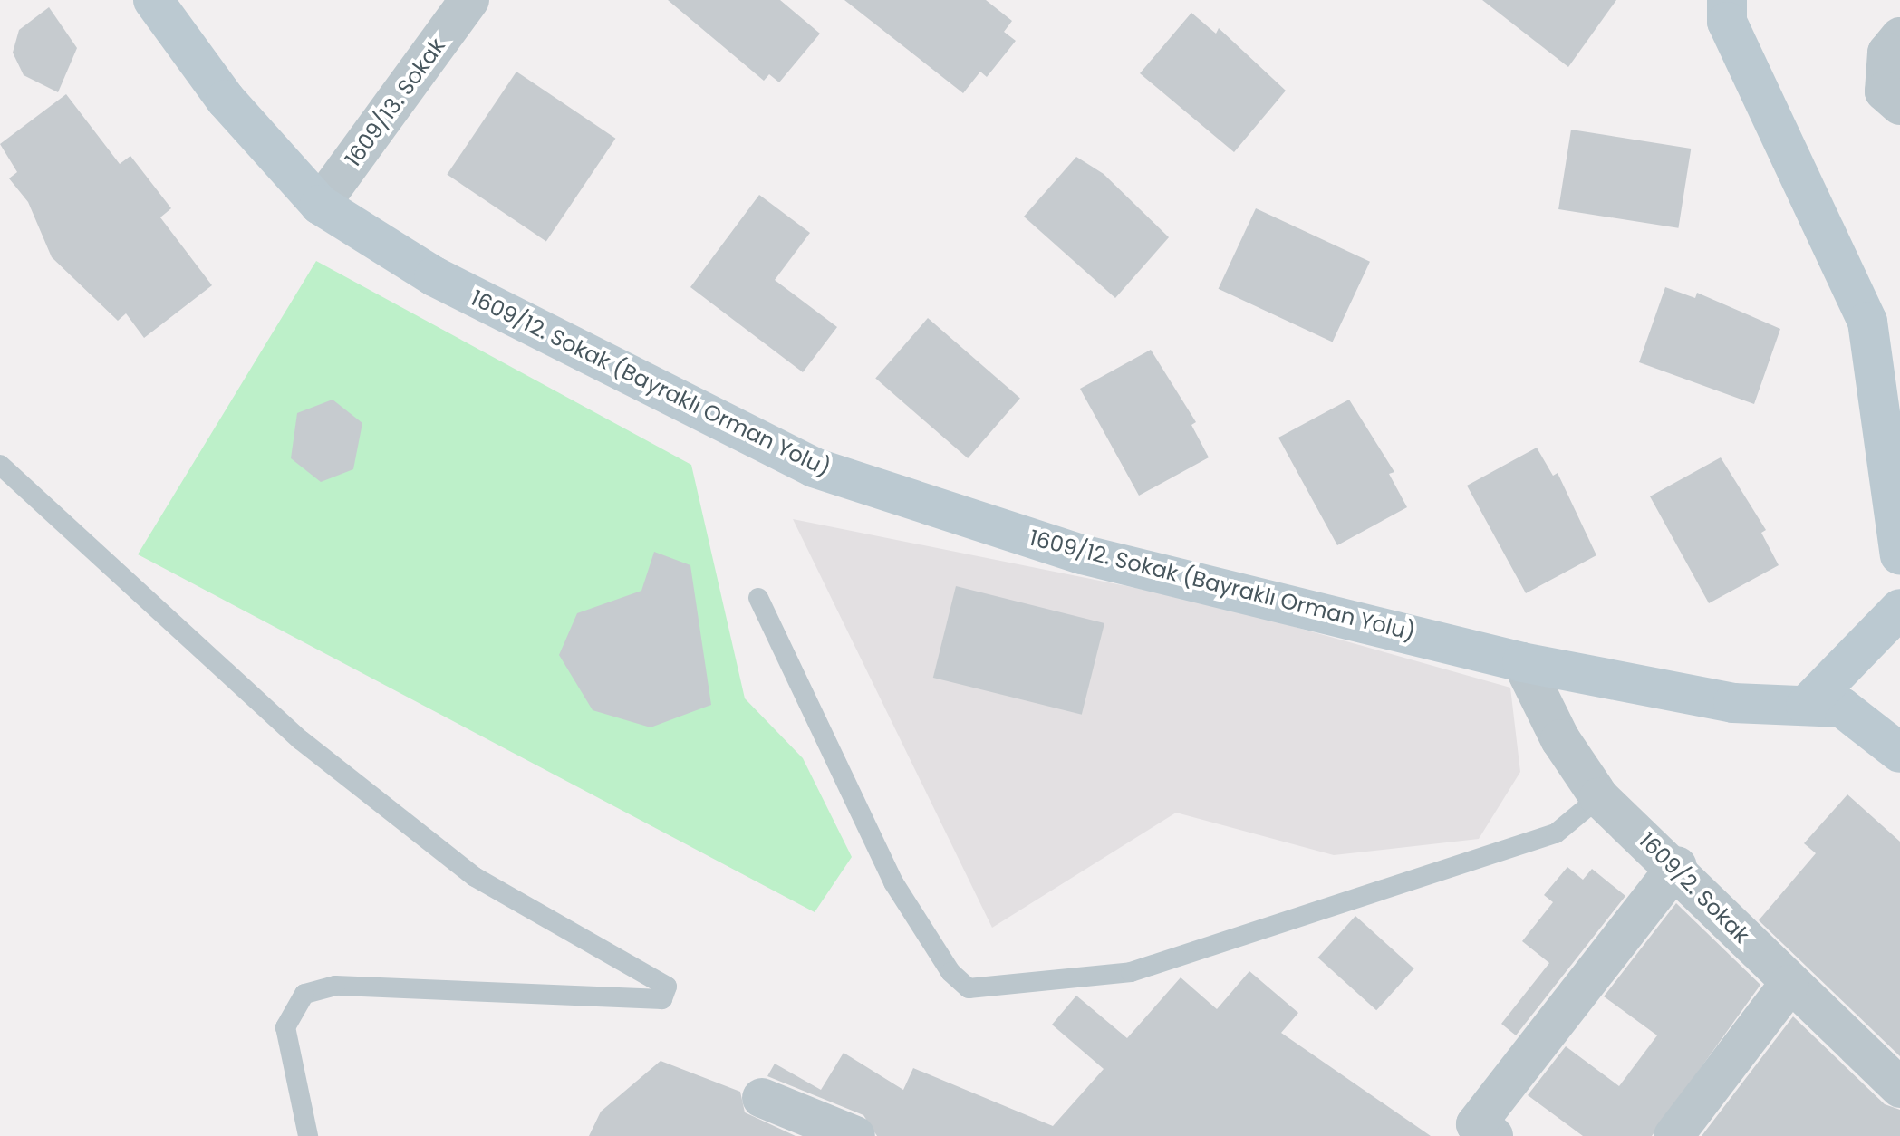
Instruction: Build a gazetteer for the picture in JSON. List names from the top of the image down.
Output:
{
  "streets": {
    "main road": ["1609/12. Sokak (Bayraklı Orman Yolu)"],
    "street": ["1609/13. Sokak", "1609/2. Sokak"]
  },
  "crossings": [
    ["1609/13. Sokak", "1609/12. Sokak (Bayraklı Orman Yolu)"],
    ["1609/12. Sokak (Bayraklı Orman Yolu)", "1609/2. Sokak"]
  ]
}
